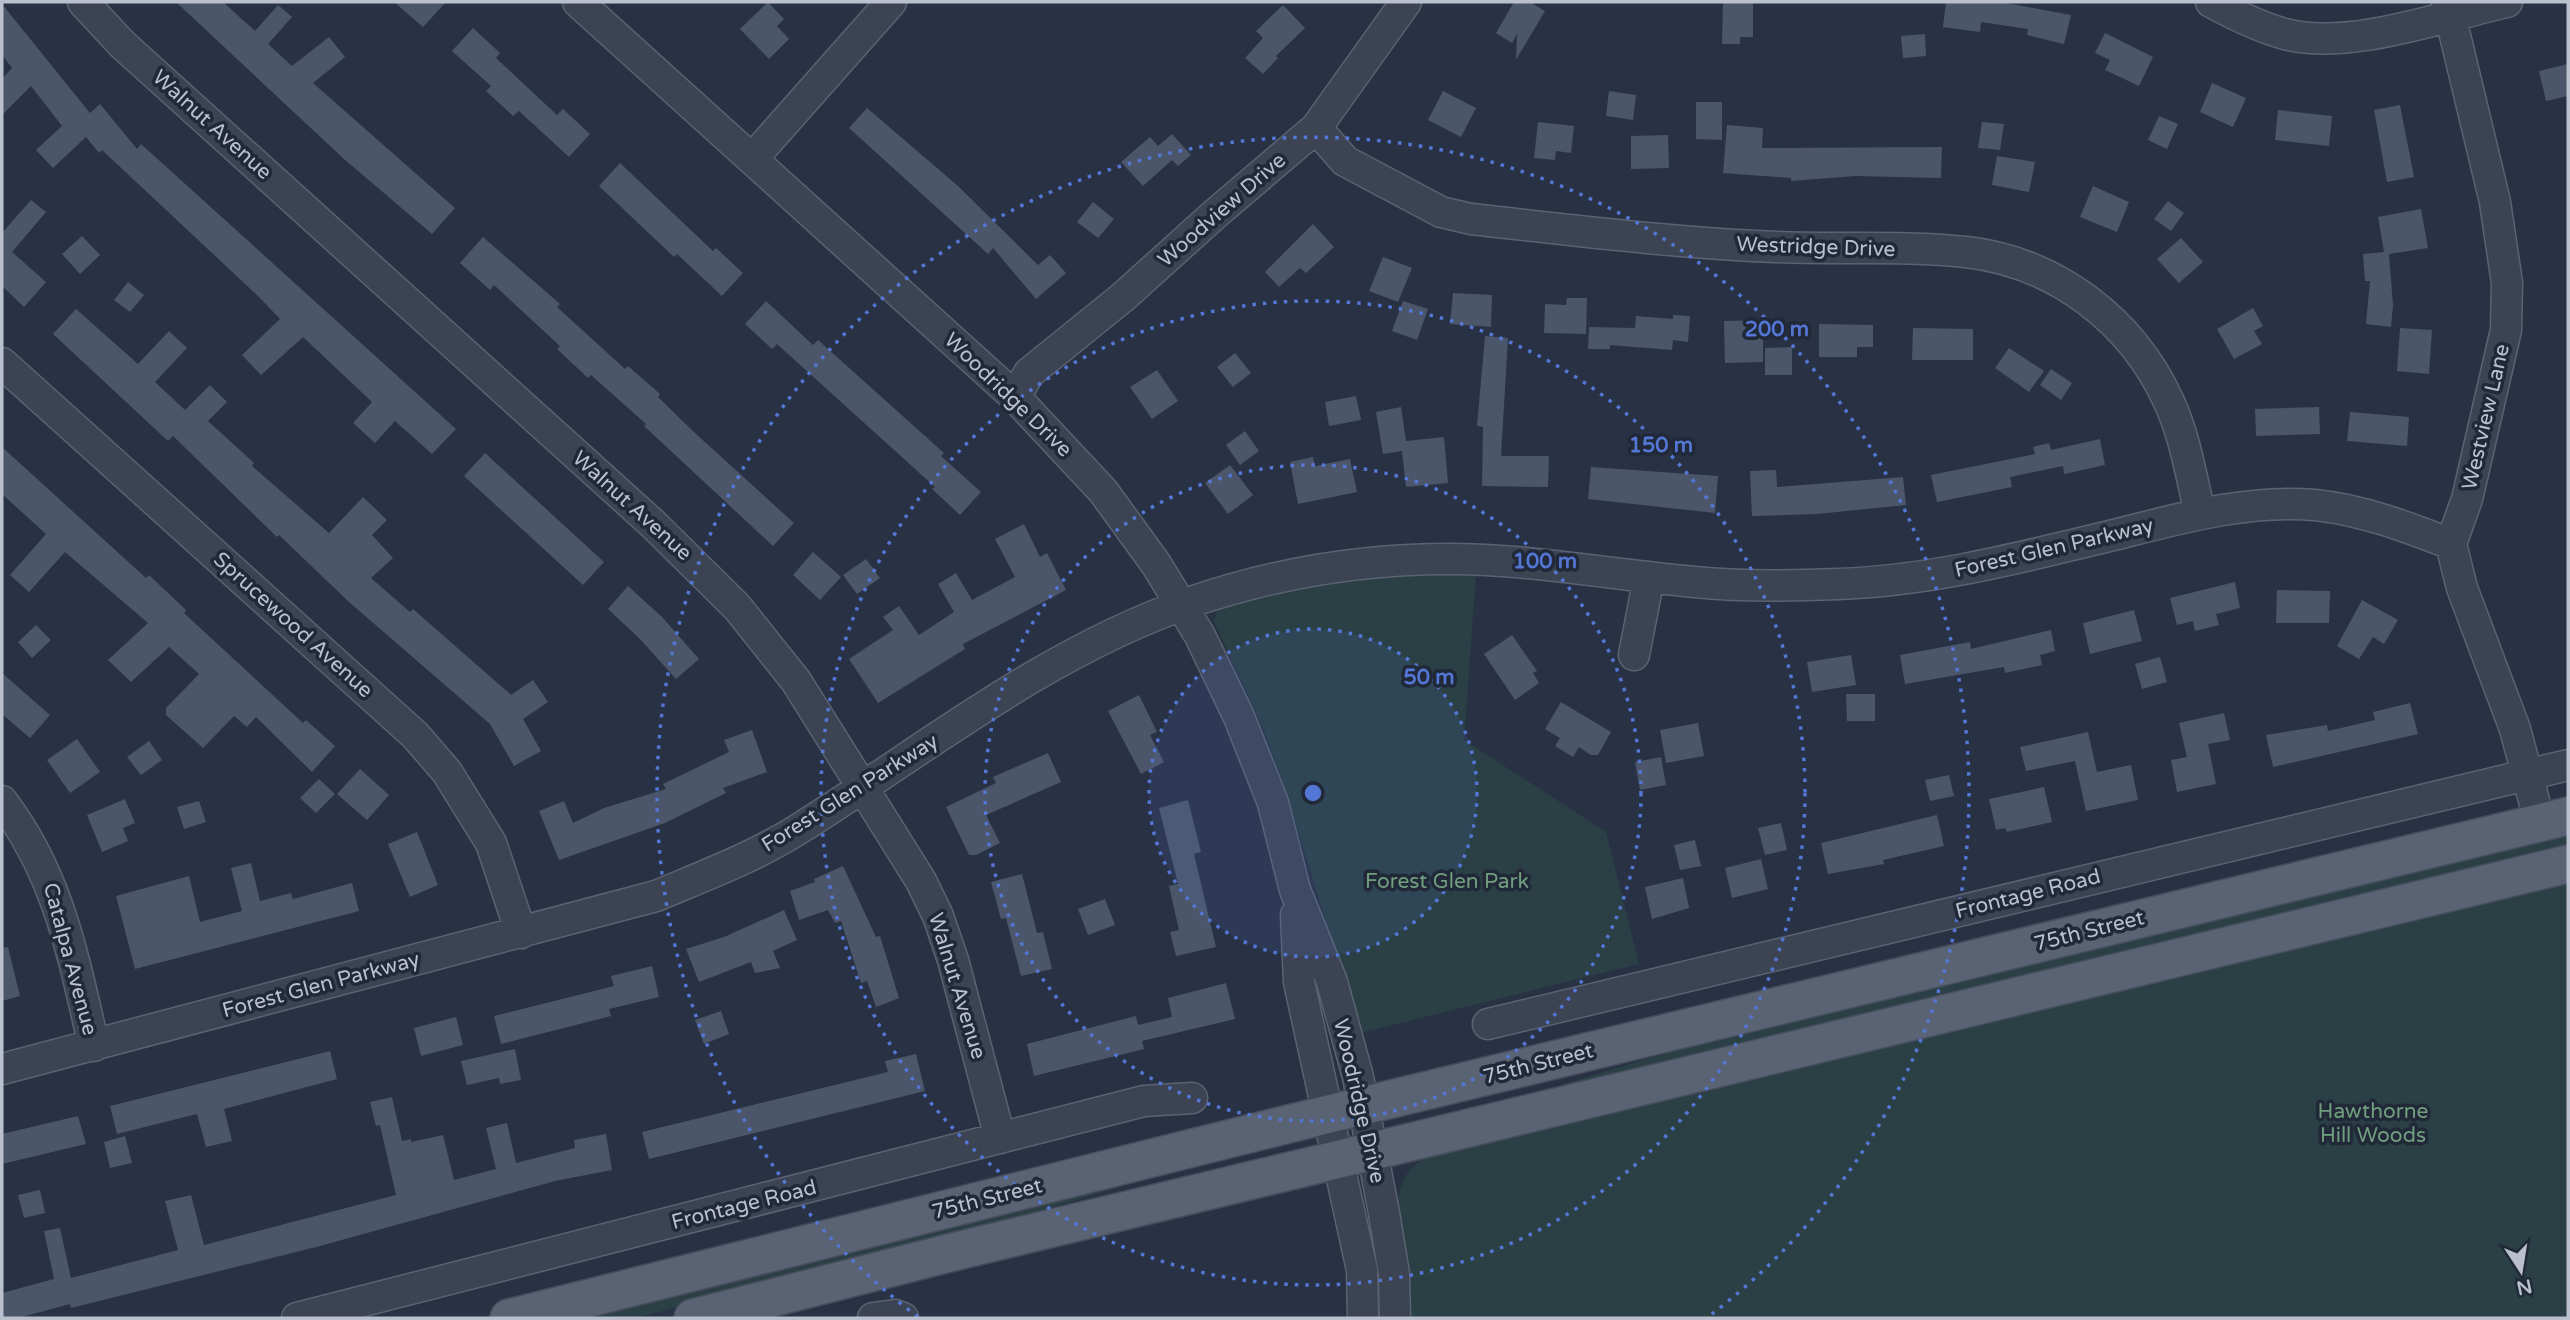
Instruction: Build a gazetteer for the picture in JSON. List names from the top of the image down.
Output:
{
  "streets": {
    "main road": ["75th Street"],
    "street": [
      "Walnut Avenue",
      "Woodview Drive",
      "Westridge Drive",
      "Woodridge Drive",
      "Westview Lane",
      "Forest Glen Parkway",
      "Sprucewood Avenue",
      "Frontage Road",
      "Catalpa Avenue"
    ]
  },
  "crossings": [
    ["Walnut Avenue", "Forest Glen Parkway"],
    ["Walnut Avenue", "Frontage Road"],
    ["Woodview Drive", "Westridge Drive"],
    ["Woodview Drive", "Woodridge Drive"],
    ["Westridge Drive", "Forest Glen Parkway"],
    ["Woodridge Drive", "Forest Glen Parkway"],
    ["Woodridge Drive", "75th Street"],
    ["Westview Lane", "Forest Glen Parkway"],
    ["Forest Glen Parkway", "Sprucewood Avenue"],
    ["Forest Glen Parkway", "Catalpa Avenue"]
  ],
  "parks": ["Forest Glen Park", "Hawthorne Hill Woods"],
  "north": "bottom",
  "rings": [
    "200 m",
    "150 m",
    "100 m",
    "50 m"
  ]
}
